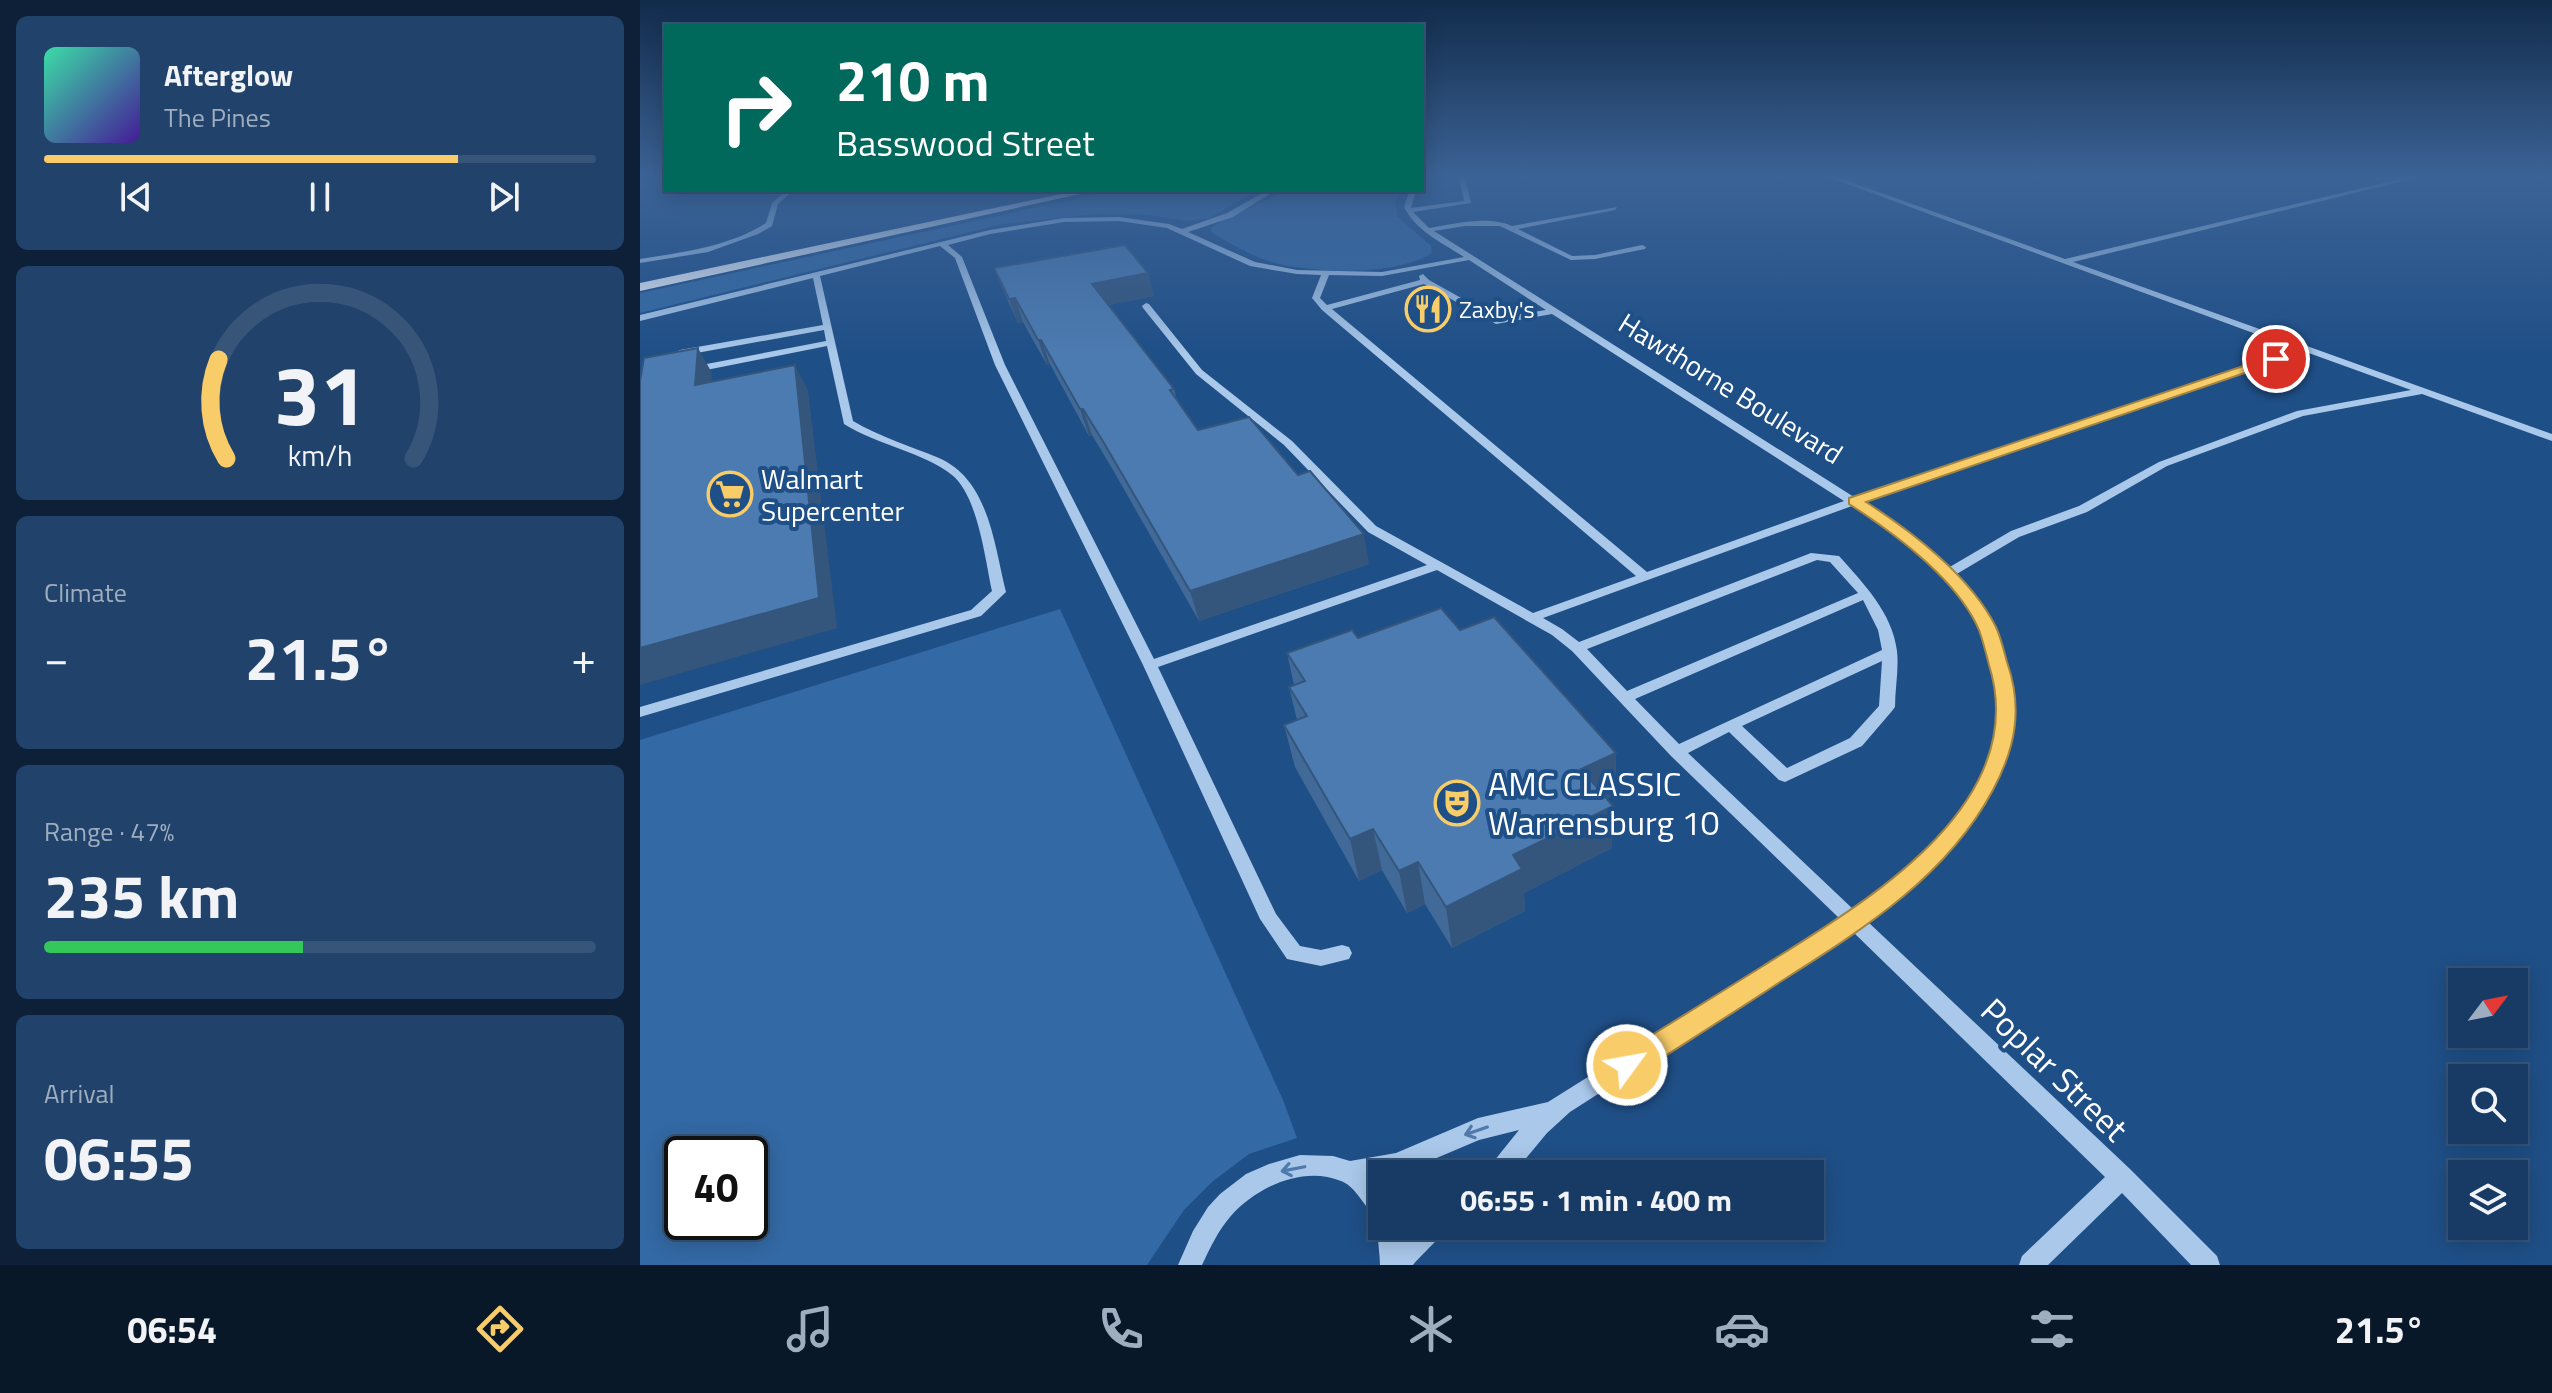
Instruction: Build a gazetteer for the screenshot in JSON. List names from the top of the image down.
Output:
{
  "streets": {
    "street": ["Hawthorne Boulevard", "Poplar Street"]
  },
  "crossings": [
    ["Hawthorne Boulevard", "Poplar Street"]
  ],
  "places": {
    "restaurant": ["Zaxby's"],
    "supermarket": ["Walmart Supercenter"],
    "theatre": ["AMC CLASSIC Warrensburg 10"]
  },
  "north": "top right",
  "page": {
    "turn": ["210 m", "Basswood Street"],
    "song": ["Afterglow", "The Pines"],
    "tile": [
      "Climate",
      ["Range · 47%", "235 km"],
      ["Arrival", "06:55"]
    ],
    "heat": ["−", "21.5°", "+"],
    "limit": "40",
    "trip": "06:55 · 1 min · 400 m",
    "tabs": ["06:54", "21.5°"],
    "gauge": ["31", "km/h"]
  }
}
